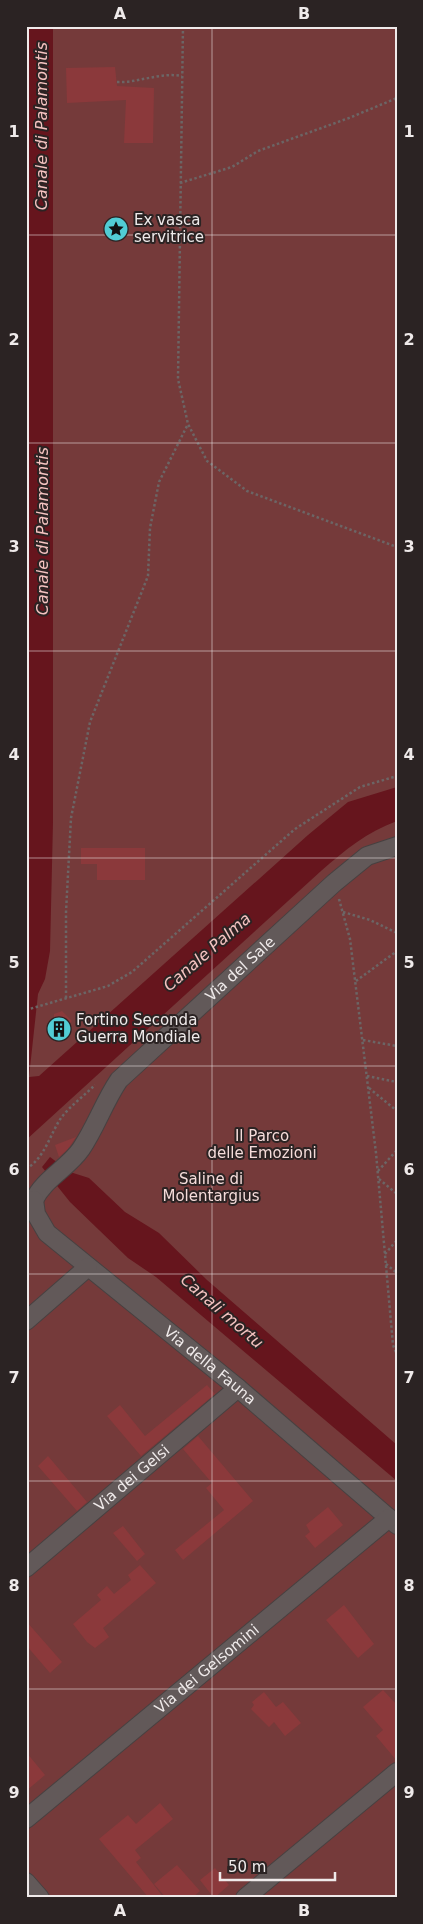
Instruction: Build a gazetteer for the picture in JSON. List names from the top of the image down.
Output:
{
  "streets": {
    "street": [
      "Via del Sale",
      "Via della Fauna",
      "Via dei Gelsi",
      "Via dei Gelsomini"
    ]
  },
  "crossings": [
    ["Via del Sale", "Via della Fauna"],
    ["Via della Fauna", "Via dei Gelsi"],
    ["Via della Fauna", "Via dei Gelsomini"]
  ],
  "water": ["Canale di Palamontis", "Canale Palma", "Canali mortu"],
  "parks": ["Il Parco delle Emozioni", "Saline di Molentargius"],
  "places": {
    "place": ["Ex vasca servitrice"],
    "building": ["Fortino Seconda Guerra Mondiale"]
  },
  "scale_bar": "50 m",
  "grid": {
    "columns": ["A", "B"],
    "rows": [
      "1",
      "2",
      "3",
      "4",
      "5",
      "6",
      "7",
      "8",
      "9"
    ]
  }
}
